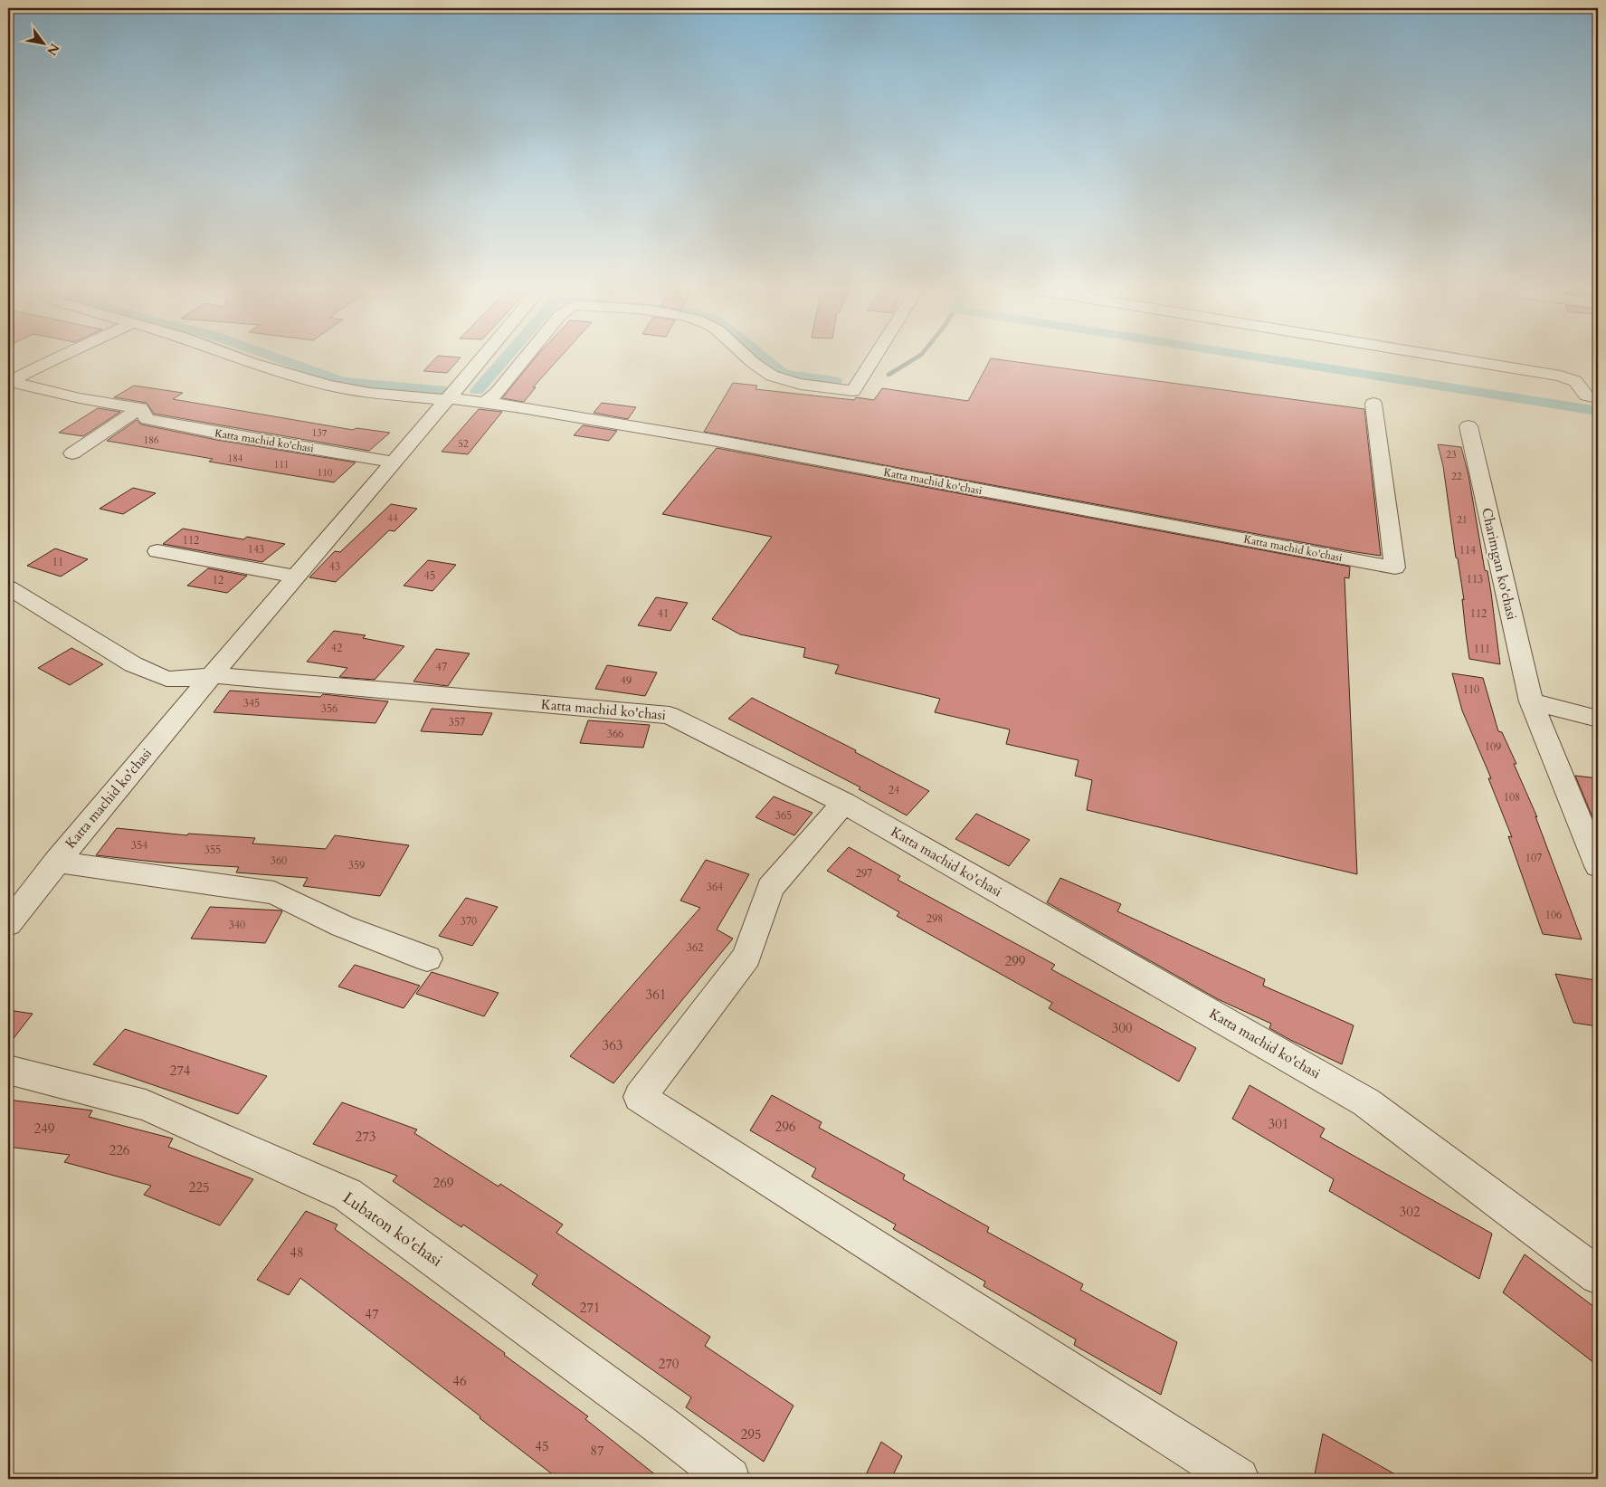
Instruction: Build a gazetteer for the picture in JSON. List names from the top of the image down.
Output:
{
  "streets": {
    "street": ["Katta machid ko'chasi", "Charimgan ko'chasi", "Lubaton ko'chasi"]
  },
  "house_numbers": [
    "137",
    "186",
    "52",
    "23",
    "184",
    "111",
    "110",
    "22",
    "44",
    "21",
    "112",
    "143",
    "114",
    "11",
    "43",
    "45",
    "113",
    "12",
    "41",
    "112",
    "42",
    "111",
    "47",
    "49",
    "110",
    "345",
    "356",
    "357",
    "366",
    "109",
    "24",
    "108",
    "365",
    "354",
    "355",
    "107",
    "360",
    "359",
    "297",
    "364",
    "106",
    "298",
    "370",
    "340",
    "362",
    "299",
    "361",
    "300",
    "363",
    "274",
    "301",
    "296",
    "249",
    "273",
    "226",
    "269",
    "225",
    "302",
    "48",
    "271",
    "47",
    "270",
    "46",
    "295",
    "45",
    "87"
  ],
  "north": "bottom right"
}
